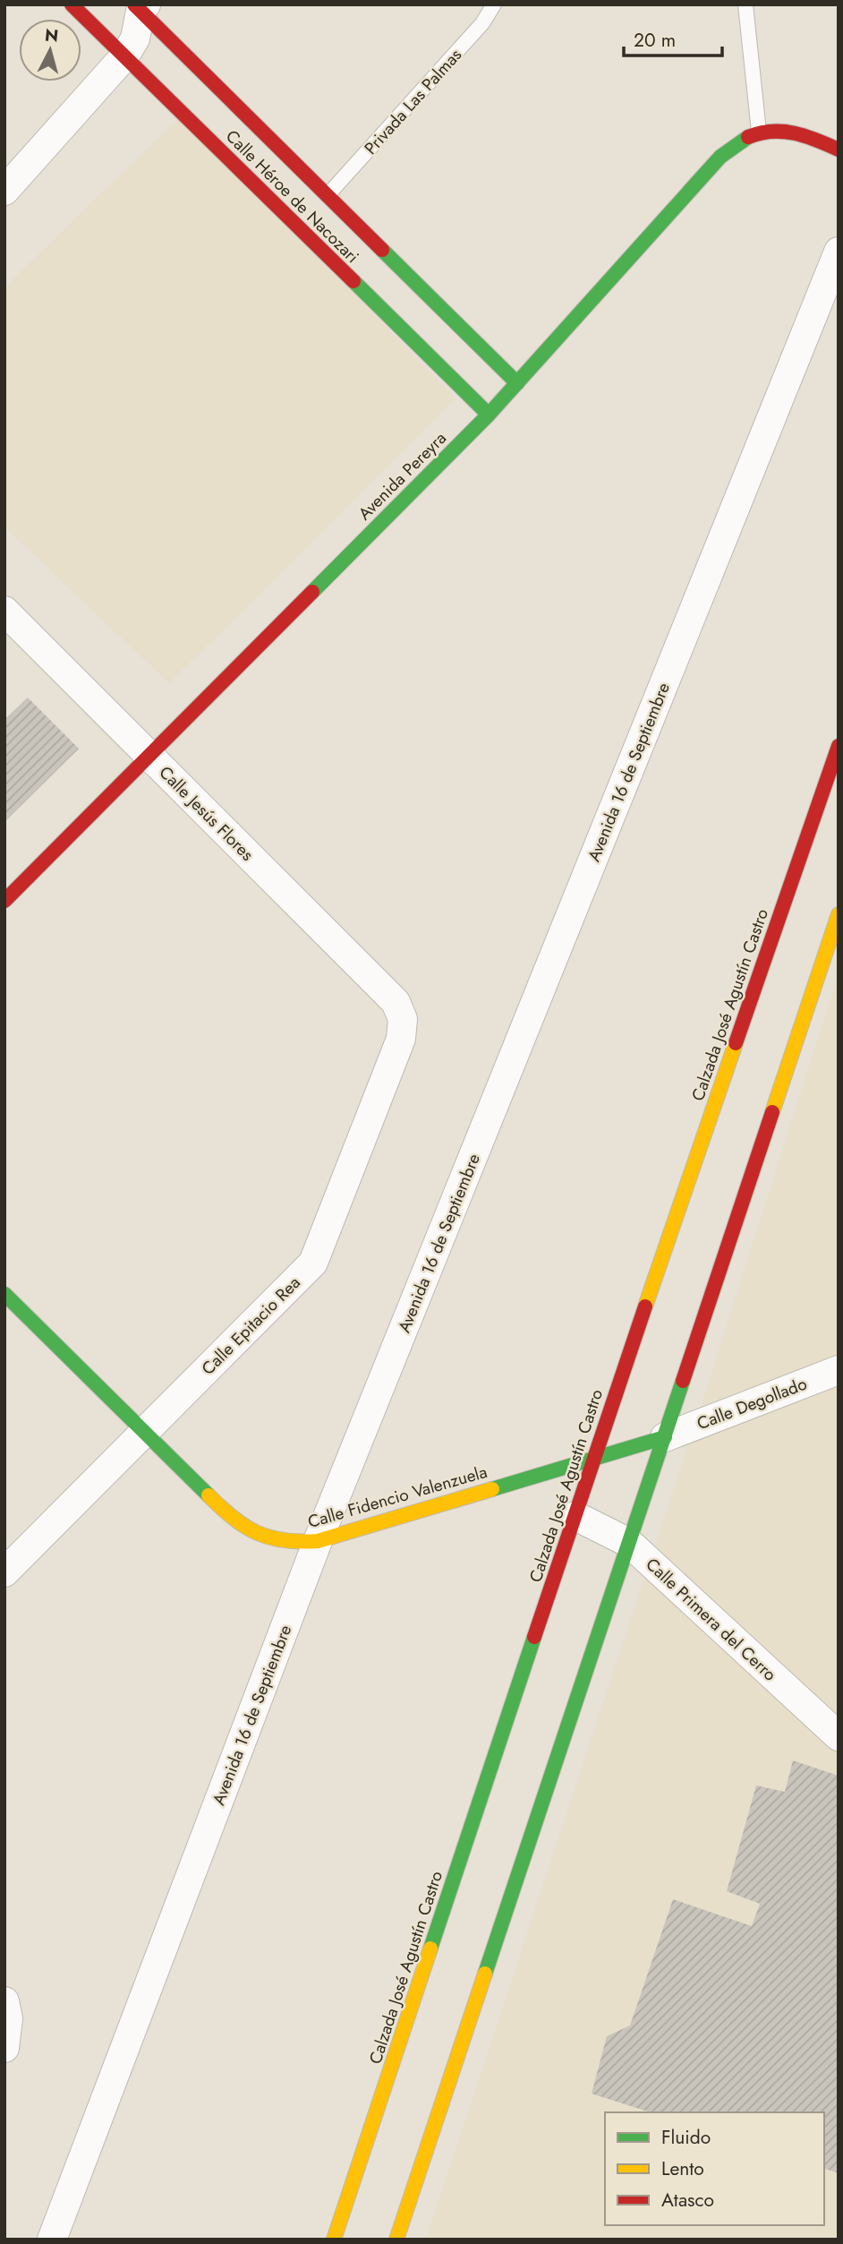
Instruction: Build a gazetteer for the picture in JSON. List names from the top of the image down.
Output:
{
  "streets": {
    "main road": [
      "Calle Héroe de Nacozari",
      "Avenida Pereyra",
      "Calzada José Agustín Castro",
      "Calle Fidencio Valenzuela"
    ],
    "street": [
      "Avenida 16 de Septiembre",
      "Calle Jesús Flores",
      "Calle Epitacio Rea",
      "Calle Degollado",
      "Calle Primera del Cerro"
    ],
    "lane": ["Privada Las Palmas"]
  },
  "crossings": [
    ["Privada Las Palmas", "Calle Héroe de Nacozari"],
    ["Calle Héroe de Nacozari", "Avenida Pereyra"],
    ["Avenida Pereyra", "Calle Jesús Flores"],
    ["Avenida 16 de Septiembre", "Calle Fidencio Valenzuela"],
    ["Calle Jesús Flores", "Calle Epitacio Rea"],
    ["Calzada José Agustín Castro", "Calle Fidencio Valenzuela"],
    ["Calzada José Agustín Castro", "Calle Primera del Cerro"],
    ["Calle Epitacio Rea", "Calle Fidencio Valenzuela"],
    ["Calle Degollado", "Calle Fidencio Valenzuela"]
  ],
  "legend": ["Fluido", "Lento", "Atasco"],
  "scale_bar": "20 m",
  "north": "top"
}
